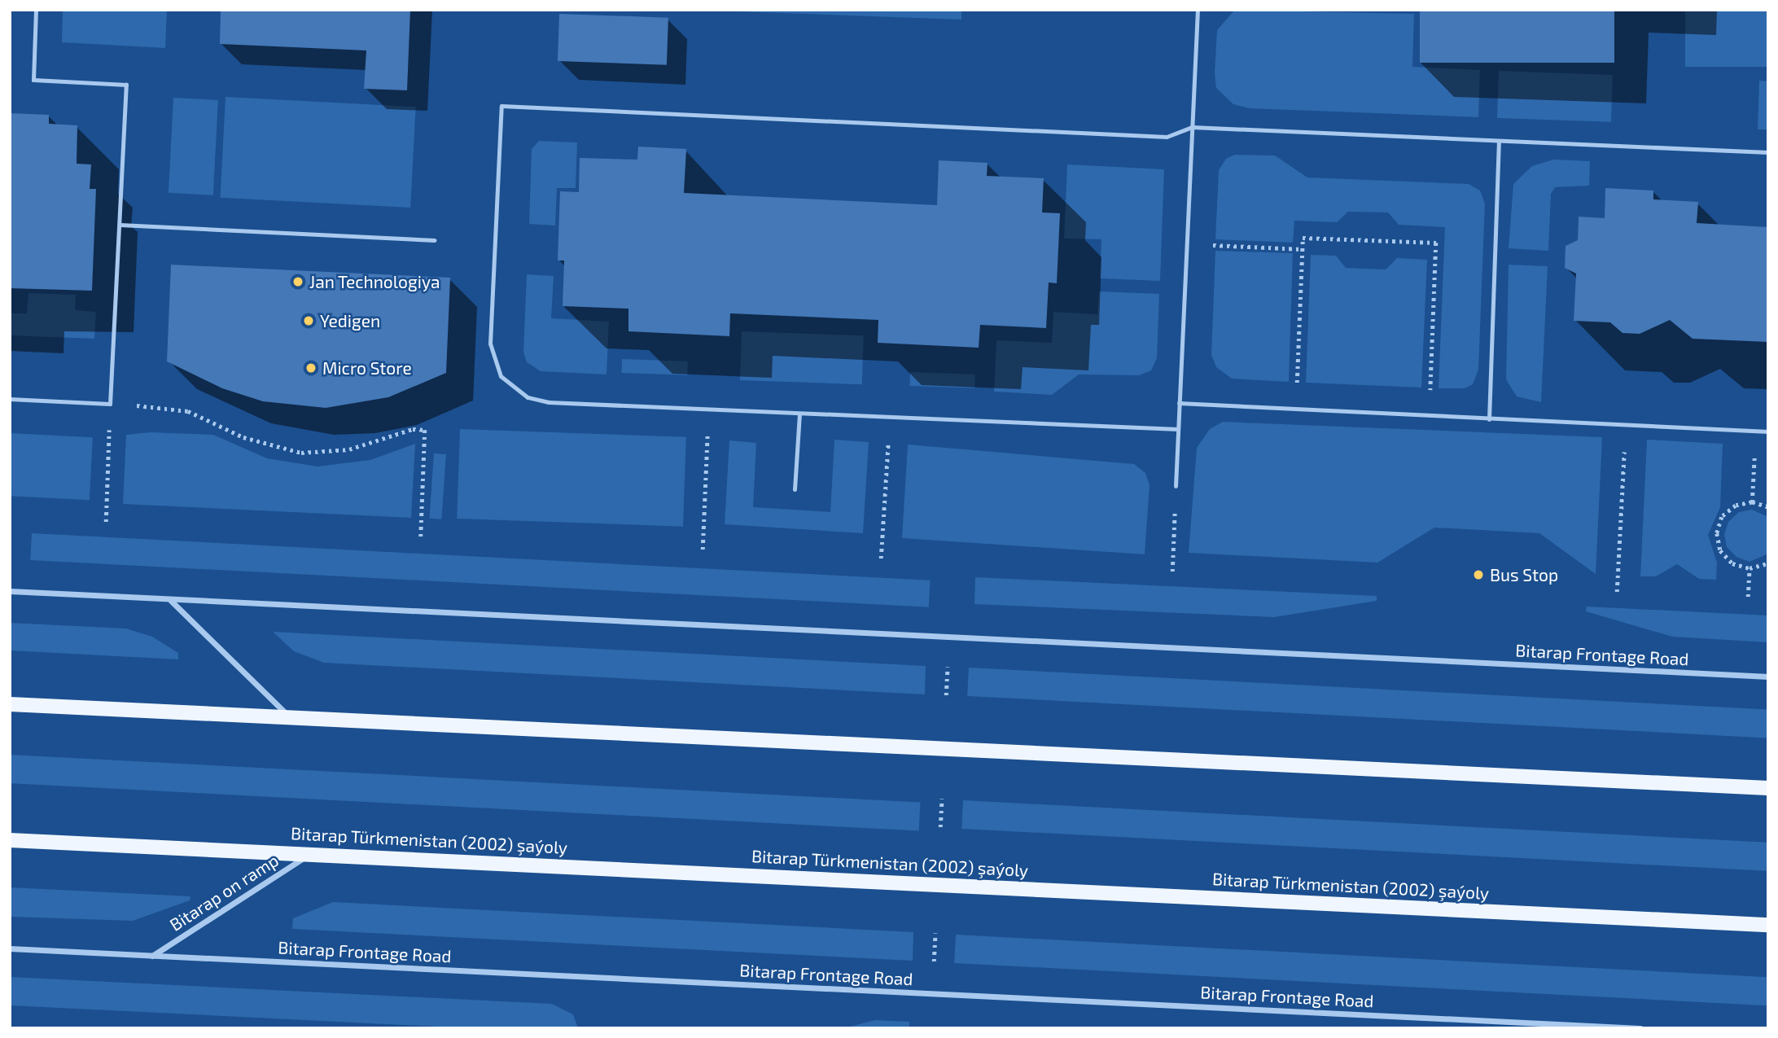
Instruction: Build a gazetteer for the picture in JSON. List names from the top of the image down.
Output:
{
  "streets": {
    "main road": ["Bitarap Türkmenistan (2002) şaýoly"],
    "street": ["Bitarap Frontage Road", "Bitarap on ramp"]
  },
  "crossings": [
    ["Bitarap Frontage Road", "Bitarap on ramp"],
    ["Bitarap Türkmenistan (2002) şaýoly", "Bitarap on ramp"]
  ],
  "places": [
    "Jan Technologiya",
    "Yedigen",
    "Micro Store",
    "Bus Stop"
  ]
}
